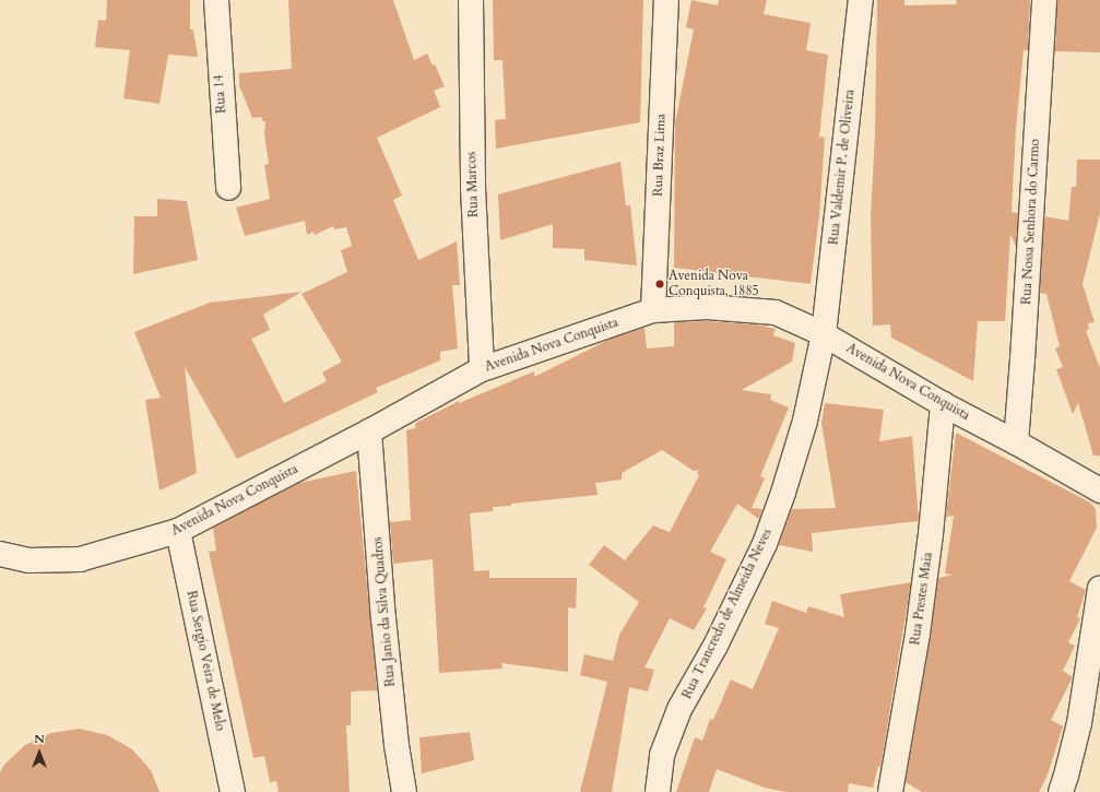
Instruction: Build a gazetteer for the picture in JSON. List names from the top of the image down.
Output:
{
  "streets": {
    "street": [
      "Rua 14",
      "Rua Braz Lima",
      "Rua Valdemir P. de Oliveira",
      "Rua Marcos",
      "Rua Nossa Senhora do Carmo",
      "Avenida Nova Conquista",
      "Rua Prestes Maia",
      "Rua Janio da Silva Quadros",
      "Rua Trancredo de Almeida Neves",
      "Rua Sergio Veira de Melo"
    ]
  },
  "crossings": [
    ["Rua Braz Lima", "Avenida Nova Conquista"],
    ["Rua Valdemir P. de Oliveira", "Avenida Nova Conquista"],
    ["Rua Valdemir P. de Oliveira", "Rua Trancredo de Almeida Neves"],
    ["Rua Marcos", "Avenida Nova Conquista"],
    ["Rua Nossa Senhora do Carmo", "Avenida Nova Conquista"],
    ["Avenida Nova Conquista", "Rua Prestes Maia"],
    ["Avenida Nova Conquista", "Rua Janio da Silva Quadros"],
    ["Avenida Nova Conquista", "Rua Trancredo de Almeida Neves"],
    ["Avenida Nova Conquista", "Rua Sergio Veira de Melo"]
  ],
  "places": ["Avenida Nova Conquista, 1885"],
  "north": "top"
}
